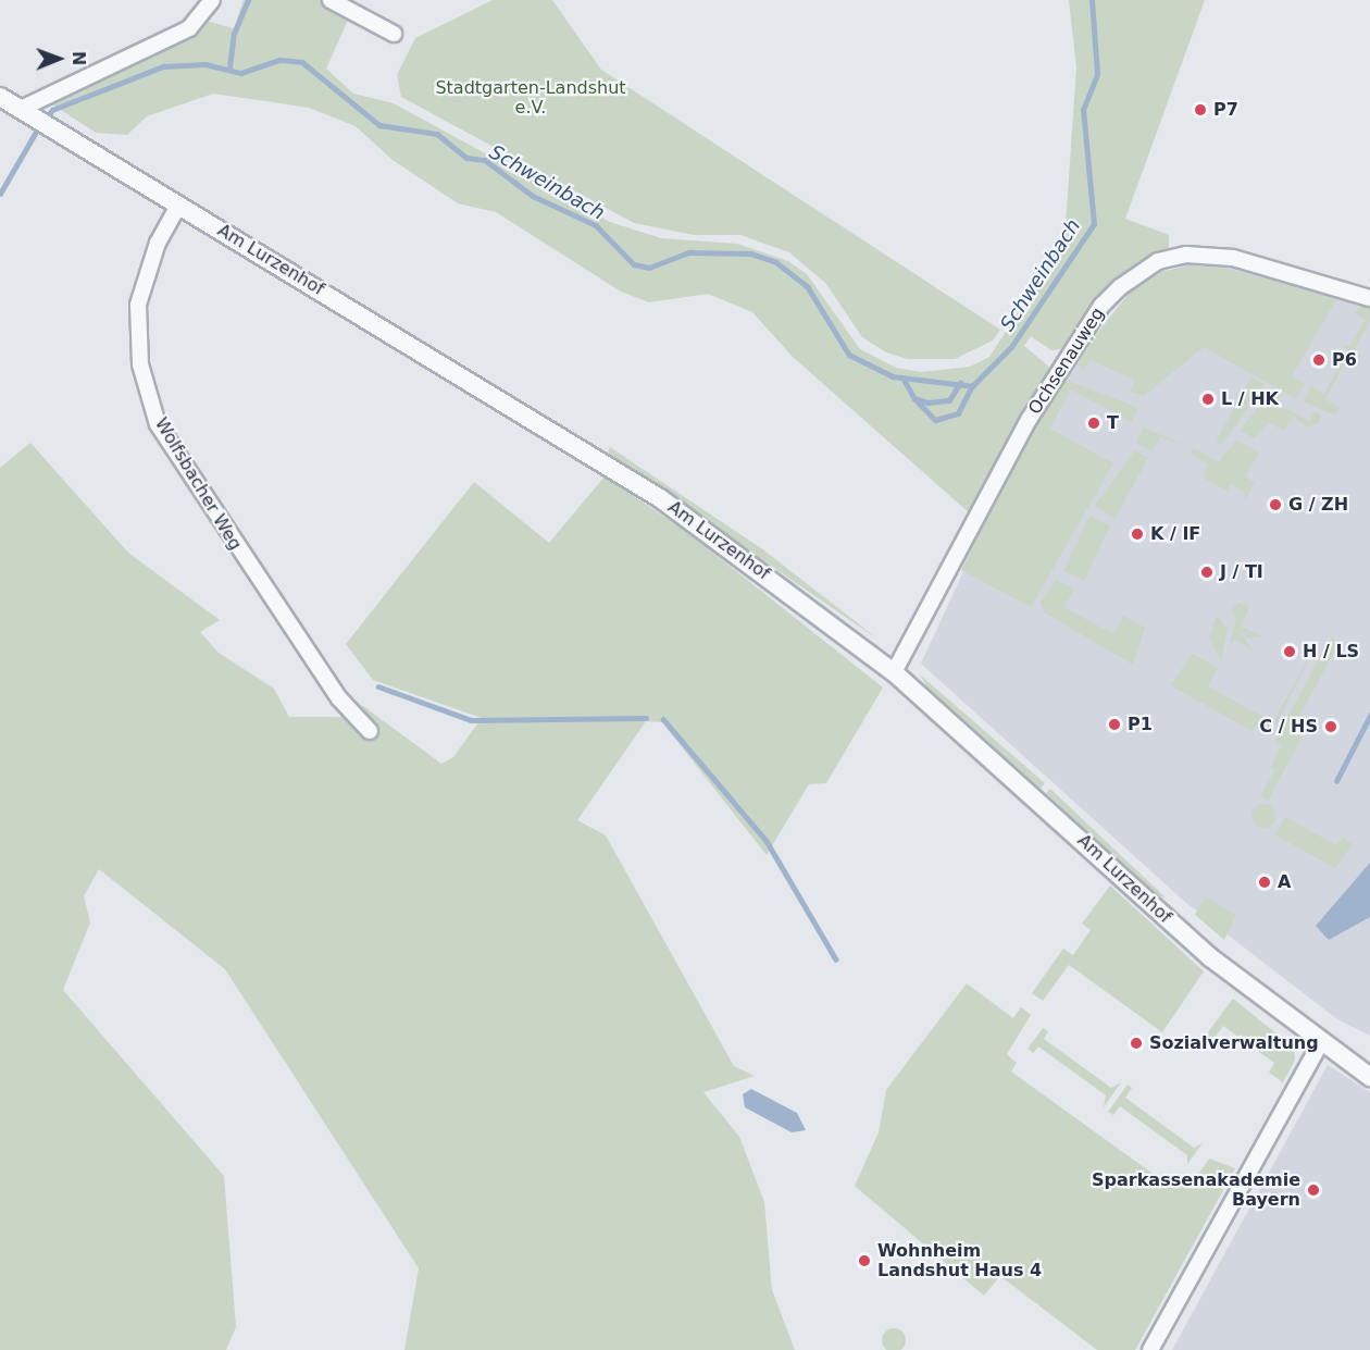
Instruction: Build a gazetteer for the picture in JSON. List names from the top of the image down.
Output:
{
  "streets": {
    "street": ["Am Lurzenhof", "Ochsenauweg", "Wolfsbacher Weg"]
  },
  "crossings": [
    ["Am Lurzenhof", "Ochsenauweg"],
    ["Am Lurzenhof", "Wolfsbacher Weg"]
  ],
  "water": ["Schweinbach"],
  "parks": ["Stadtgarten-Landshut e.V."],
  "places": [
    "P7",
    "P6",
    "L / HK",
    "T",
    "G / ZH",
    "K / IF",
    "J / TI",
    "H / LS",
    "P1",
    "C / HS",
    "A",
    "Sozialverwaltung",
    "Sparkassenakademie Bayern",
    "Wohnheim Landshut Haus 4"
  ],
  "north": "right"
}
